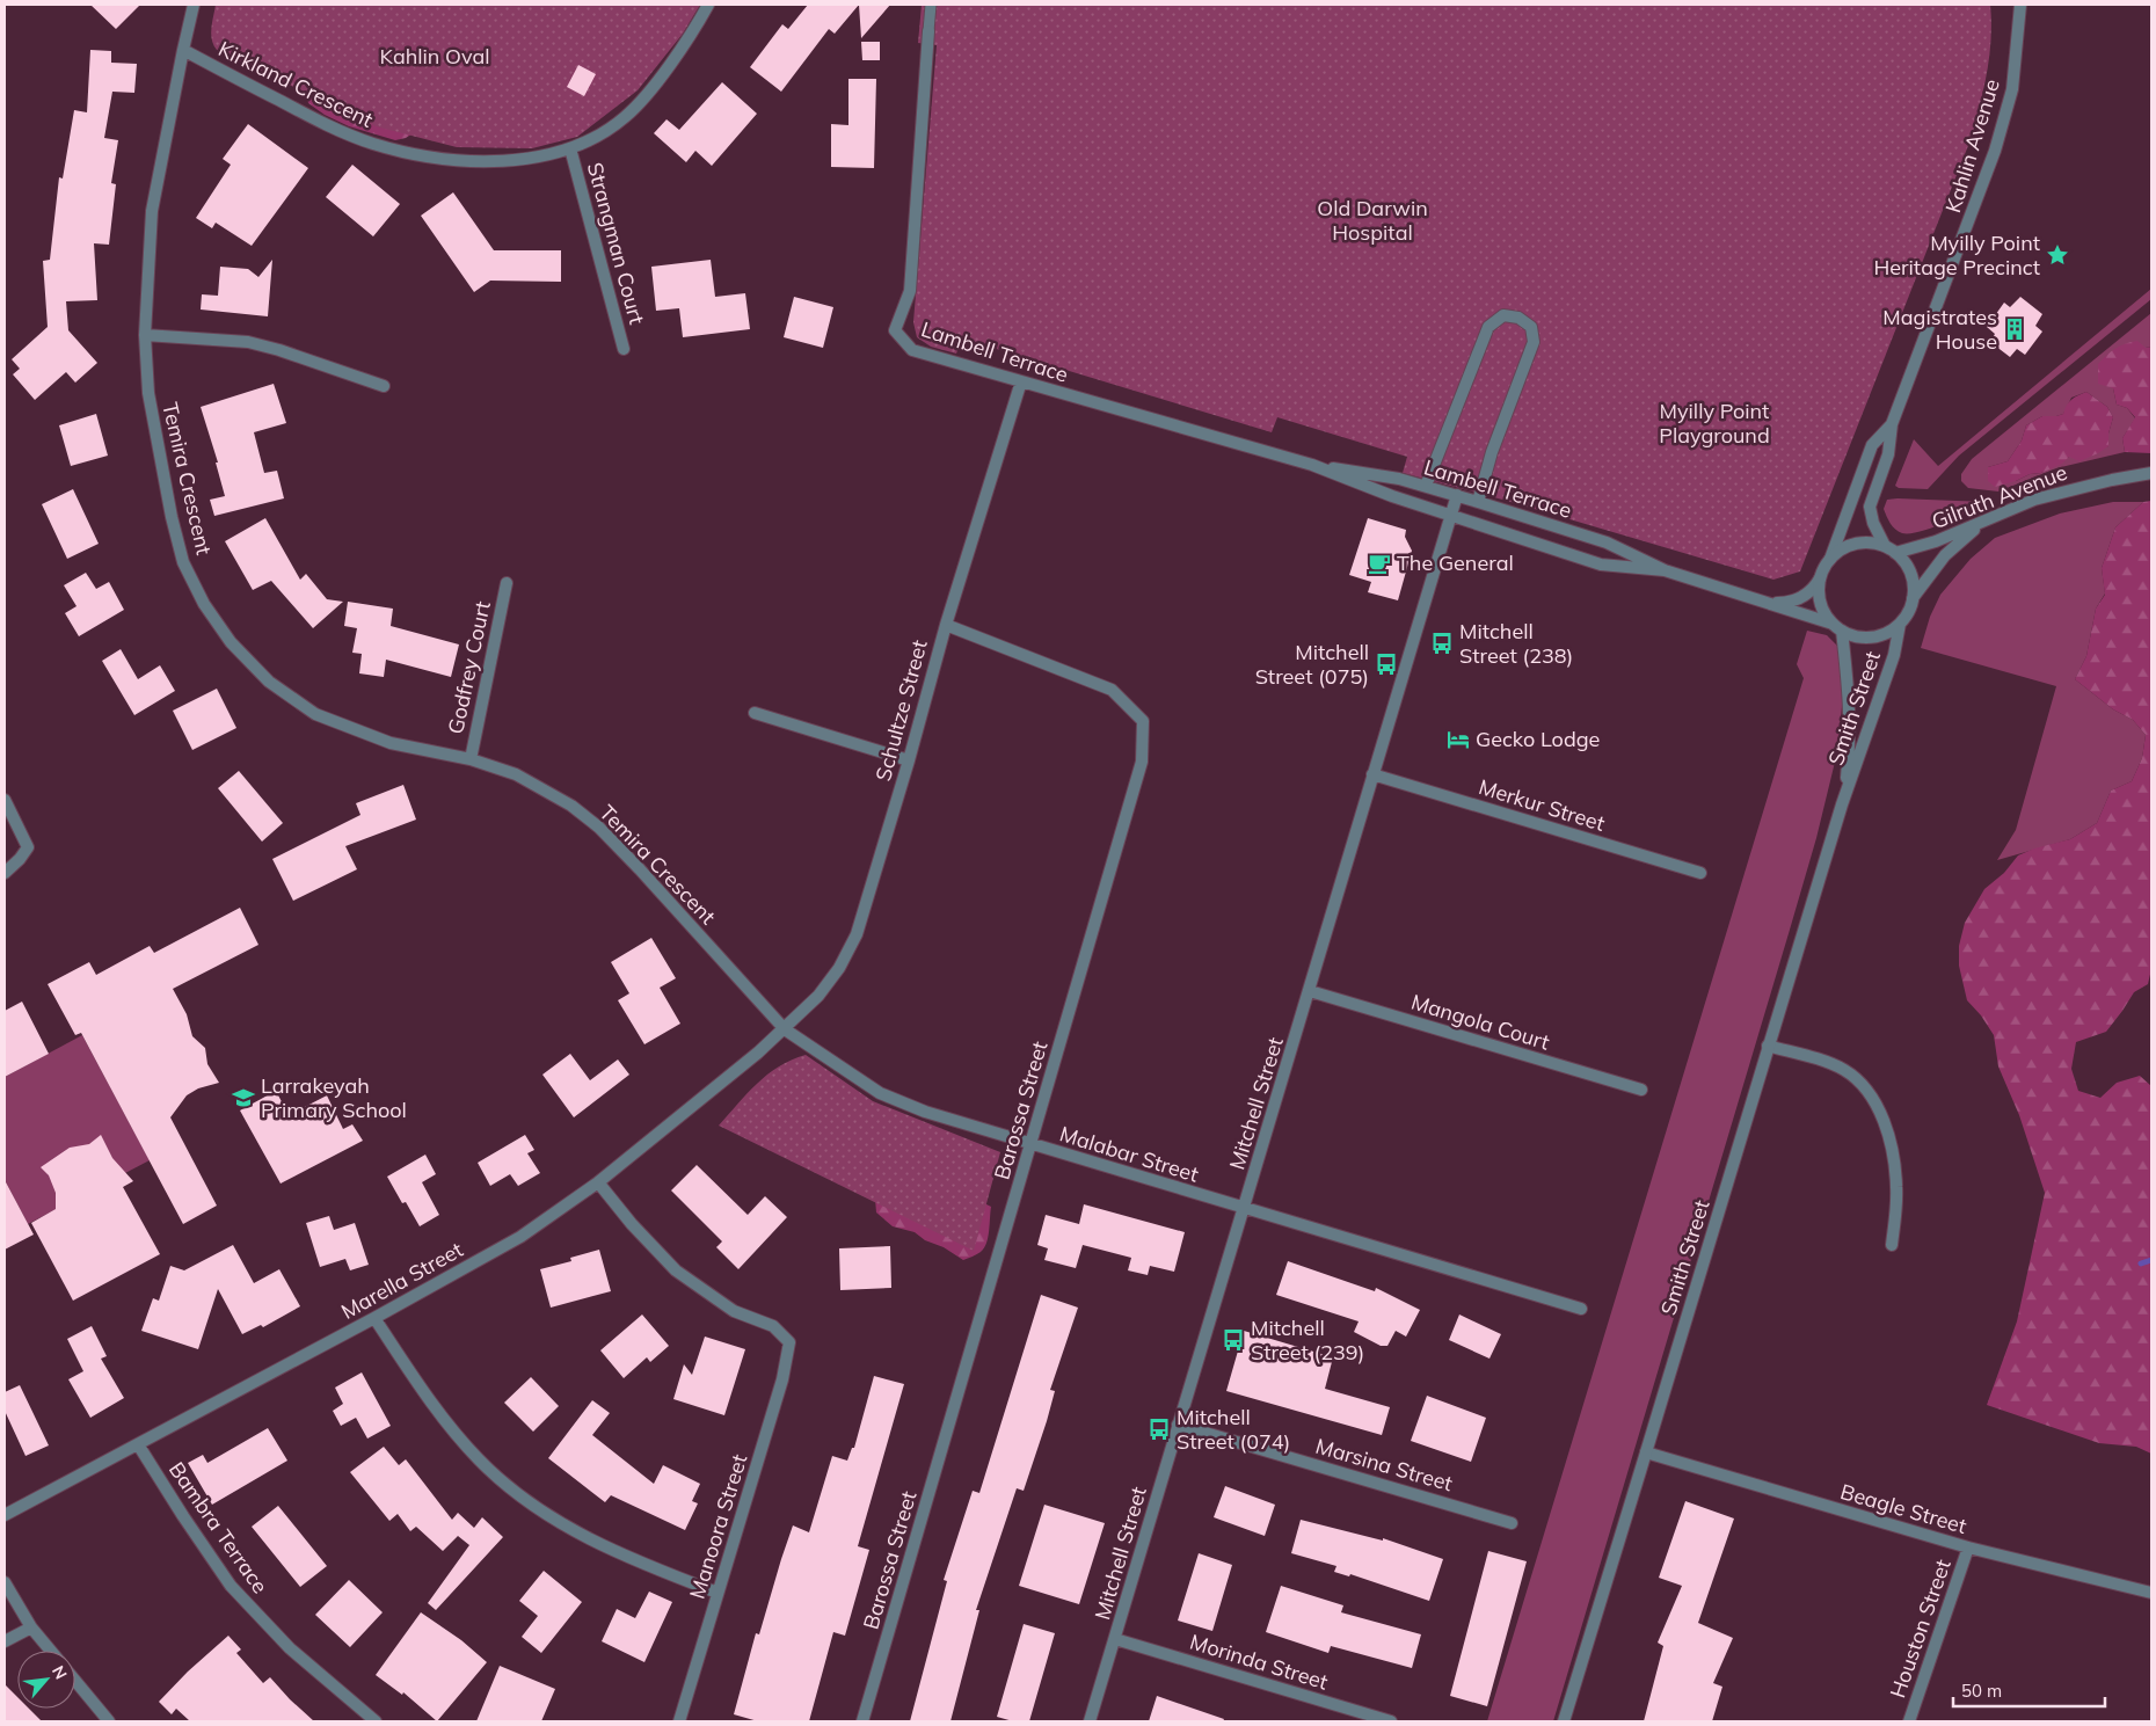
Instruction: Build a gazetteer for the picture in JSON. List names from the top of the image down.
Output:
{
  "streets": {
    "street": [
      "Kirkland Crescent",
      "Kahlin Avenue",
      "Strangman Court",
      "Lambell Terrace",
      "Temira Crescent",
      "Gilruth Avenue",
      "Godfrey Court",
      "Smith Street",
      "Schultze Street",
      "Merkur Street",
      "Mangola Court",
      "Mitchell Street",
      "Barossa Street",
      "Malabar Street",
      "Marella Street",
      "Marsina Street",
      "Beagle Street",
      "Manoora Street",
      "Bambra Terrace",
      "Houston Street",
      "Morinda Street"
    ]
  },
  "crossings": [
    ["Kirkland Crescent", "Strangman Court"],
    ["Kirkland Crescent", "Temira Crescent"],
    ["Kahlin Avenue", "Lambell Terrace"],
    ["Kahlin Avenue", "Gilruth Avenue"],
    ["Kahlin Avenue", "Smith Street"],
    ["Lambell Terrace", "Gilruth Avenue"],
    ["Lambell Terrace", "Smith Street"],
    ["Lambell Terrace", "Schultze Street"],
    ["Lambell Terrace", "Mitchell Street"],
    ["Temira Crescent", "Godfrey Court"],
    ["Temira Crescent", "Schultze Street"],
    ["Temira Crescent", "Malabar Street"],
    ["Temira Crescent", "Marella Street"],
    ["Gilruth Avenue", "Smith Street"],
    ["Smith Street", "Beagle Street"],
    ["Schultze Street", "Barossa Street"],
    ["Schultze Street", "Malabar Street"],
    ["Schultze Street", "Marella Street"],
    ["Merkur Street", "Mitchell Street"],
    ["Mangola Court", "Mitchell Street"],
    ["Mitchell Street", "Malabar Street"],
    ["Mitchell Street", "Marsina Street"],
    ["Mitchell Street", "Morinda Street"],
    ["Barossa Street", "Malabar Street"],
    ["Malabar Street", "Marella Street"],
    ["Marella Street", "Manoora Street"],
    ["Marella Street", "Bambra Terrace"],
    ["Beagle Street", "Houston Street"]
  ],
  "parks": ["Kahlin Oval", "Old Darwin Hospital", "Myilly Point Playground"],
  "places": {
    "place": ["Myilly Point Heritage Precinct"],
    "building": ["Magistrates House"],
    "cafe": ["The General"],
    "bus stop": [
      "Mitchell Street (238)",
      "Mitchell Street (075)",
      "Mitchell Street (239)",
      "Mitchell Street (074)"
    ],
    "hotel": ["Gecko Lodge"],
    "school or university": ["Larrakeyah Primary School"]
  },
  "scale_bar": "50 m",
  "north": "top right"
}
